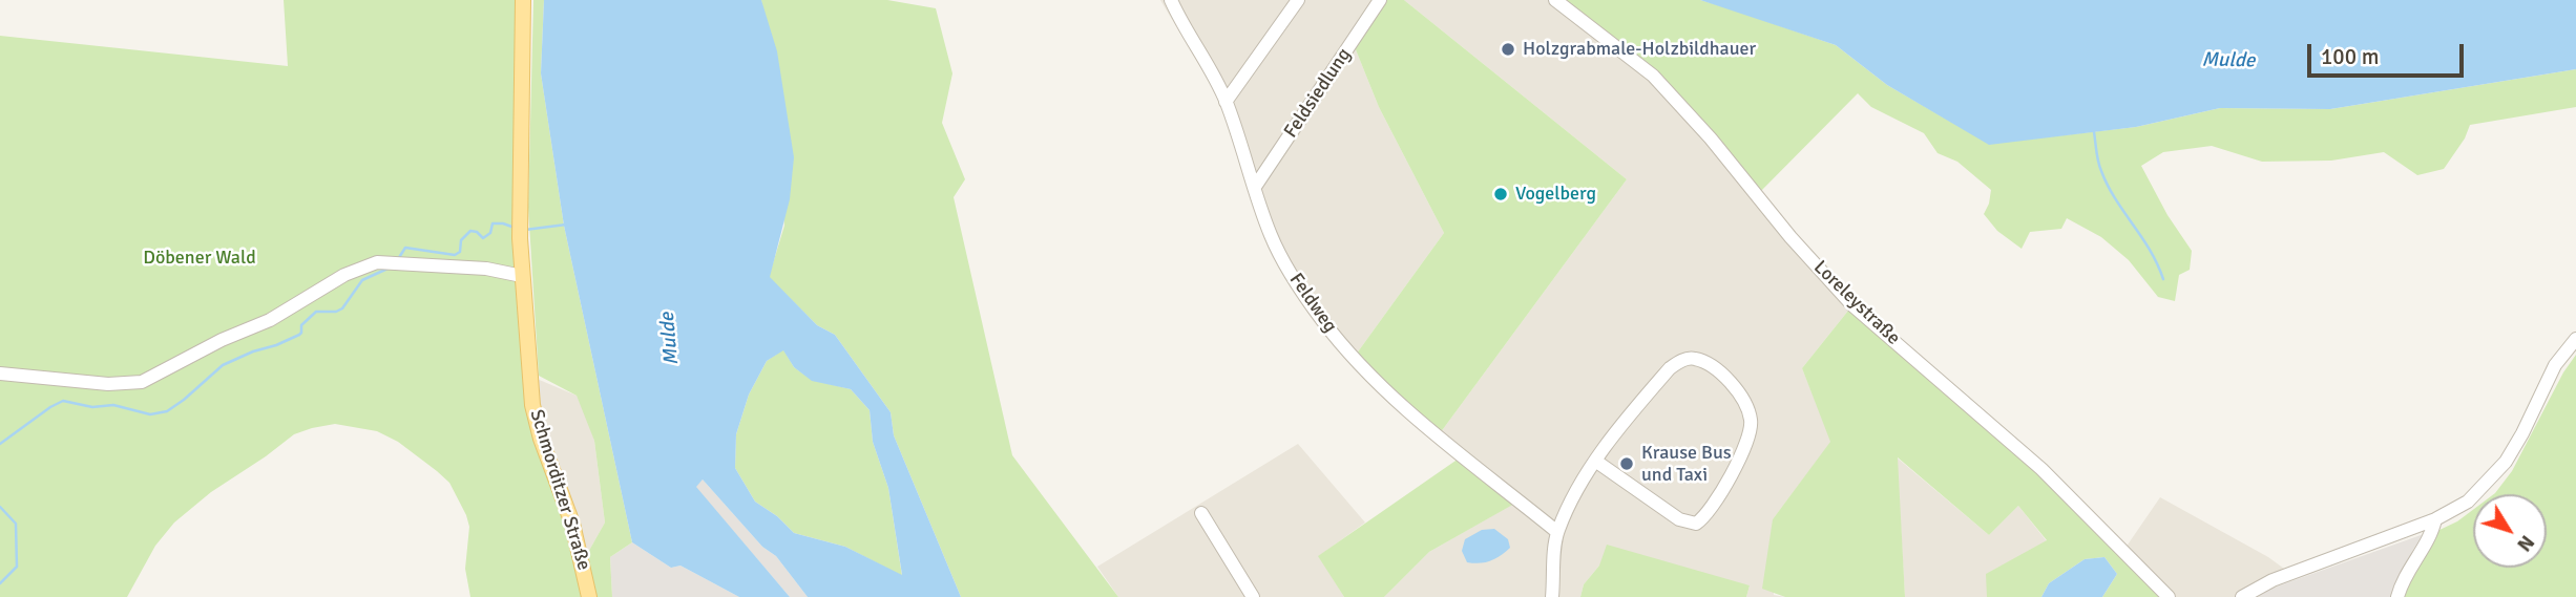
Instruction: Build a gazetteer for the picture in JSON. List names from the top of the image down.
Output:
{
  "streets": {
    "main road": ["Schmorditzer Straße"],
    "street": ["Feldsiedlung", "Feldweg", "Loreleystraße"]
  },
  "crossings": [
    ["Feldsiedlung", "Feldweg"]
  ],
  "water": ["Mulde"],
  "parks": ["Döbener Wald"],
  "places": ["Holzgrabmale-Holzbildhauer", "Vogelberg", "Krause Bus und Taxi"],
  "scale_bar": "100 m",
  "north": "bottom right"
}
